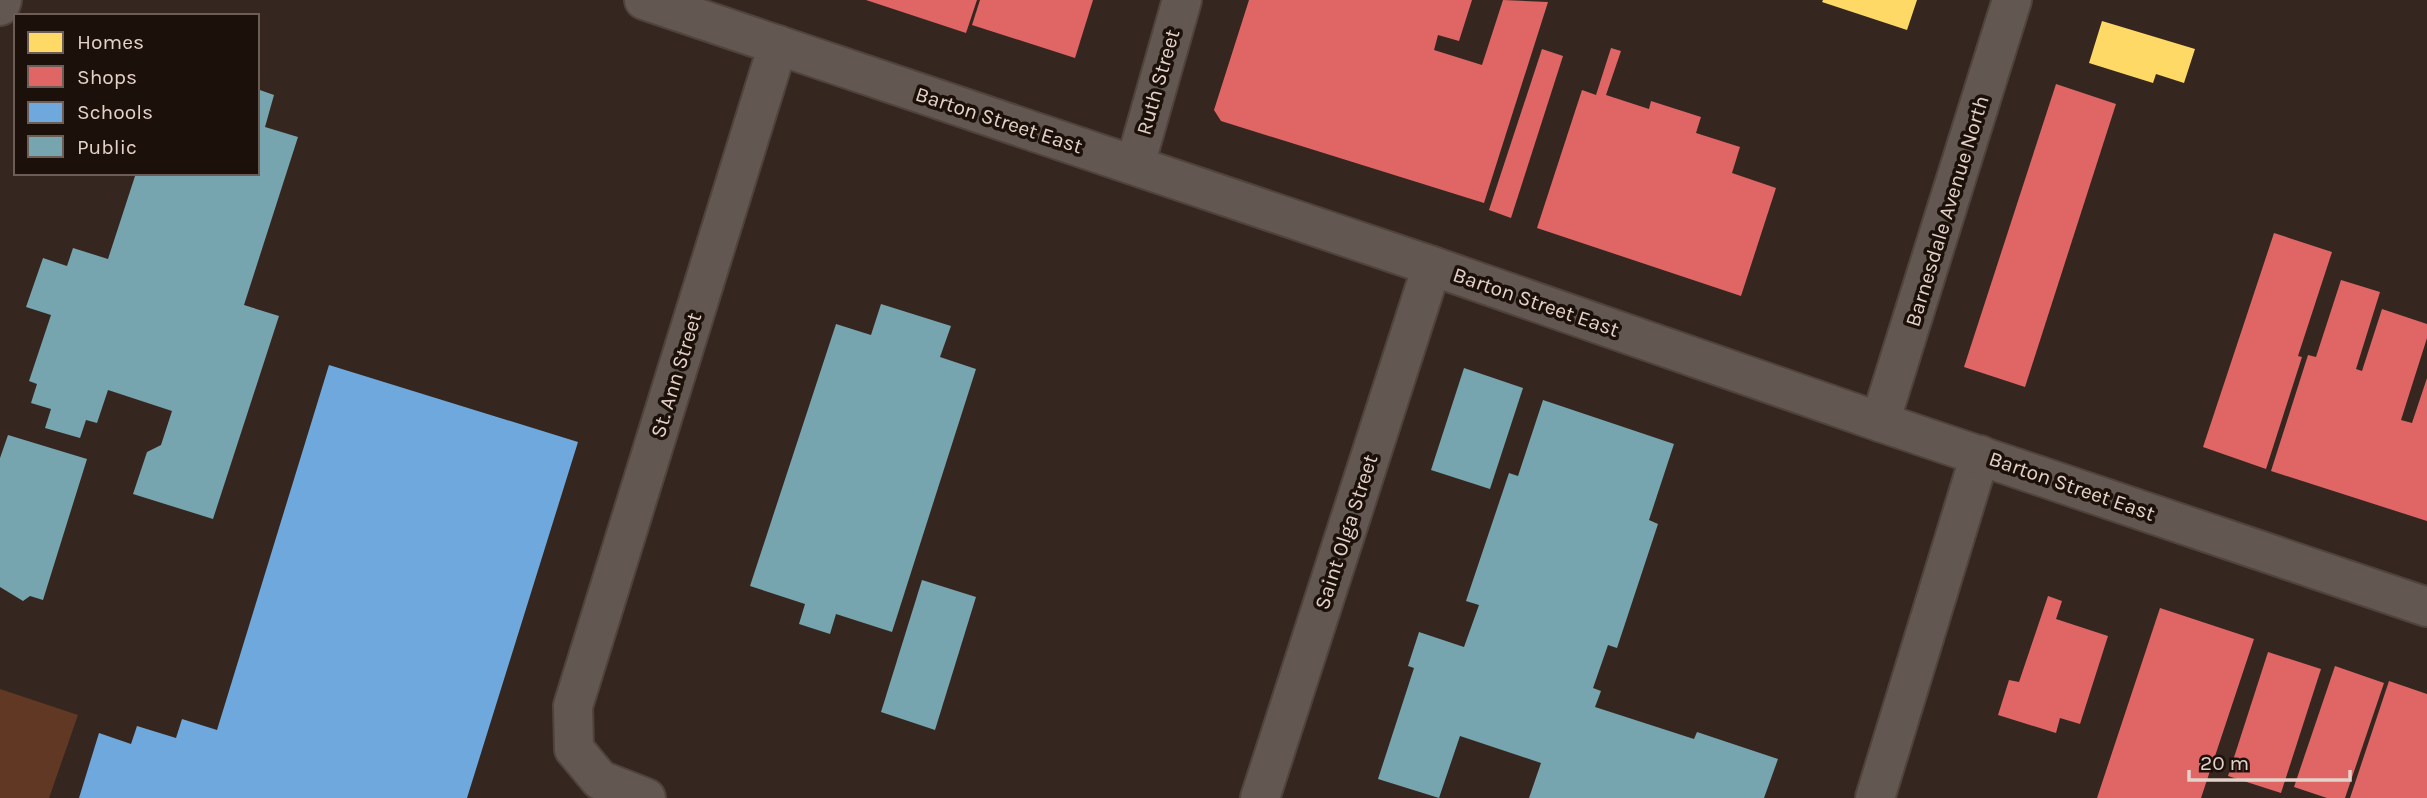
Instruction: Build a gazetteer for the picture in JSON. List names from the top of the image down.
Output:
{
  "streets": {
    "street": [
      "Ruth Street",
      "Barton Street East",
      "Barnesdale Avenue North",
      "St. Ann Street",
      "Saint Olga Street"
    ]
  },
  "crossings": [
    ["Ruth Street", "Barton Street East"],
    ["Barton Street East", "Barnesdale Avenue North"],
    ["Barton Street East", "St. Ann Street"],
    ["Barton Street East", "Saint Olga Street"]
  ],
  "legend": [
    "Homes",
    "Shops",
    "Schools",
    "Public"
  ],
  "scale_bar": "20 m"
}
